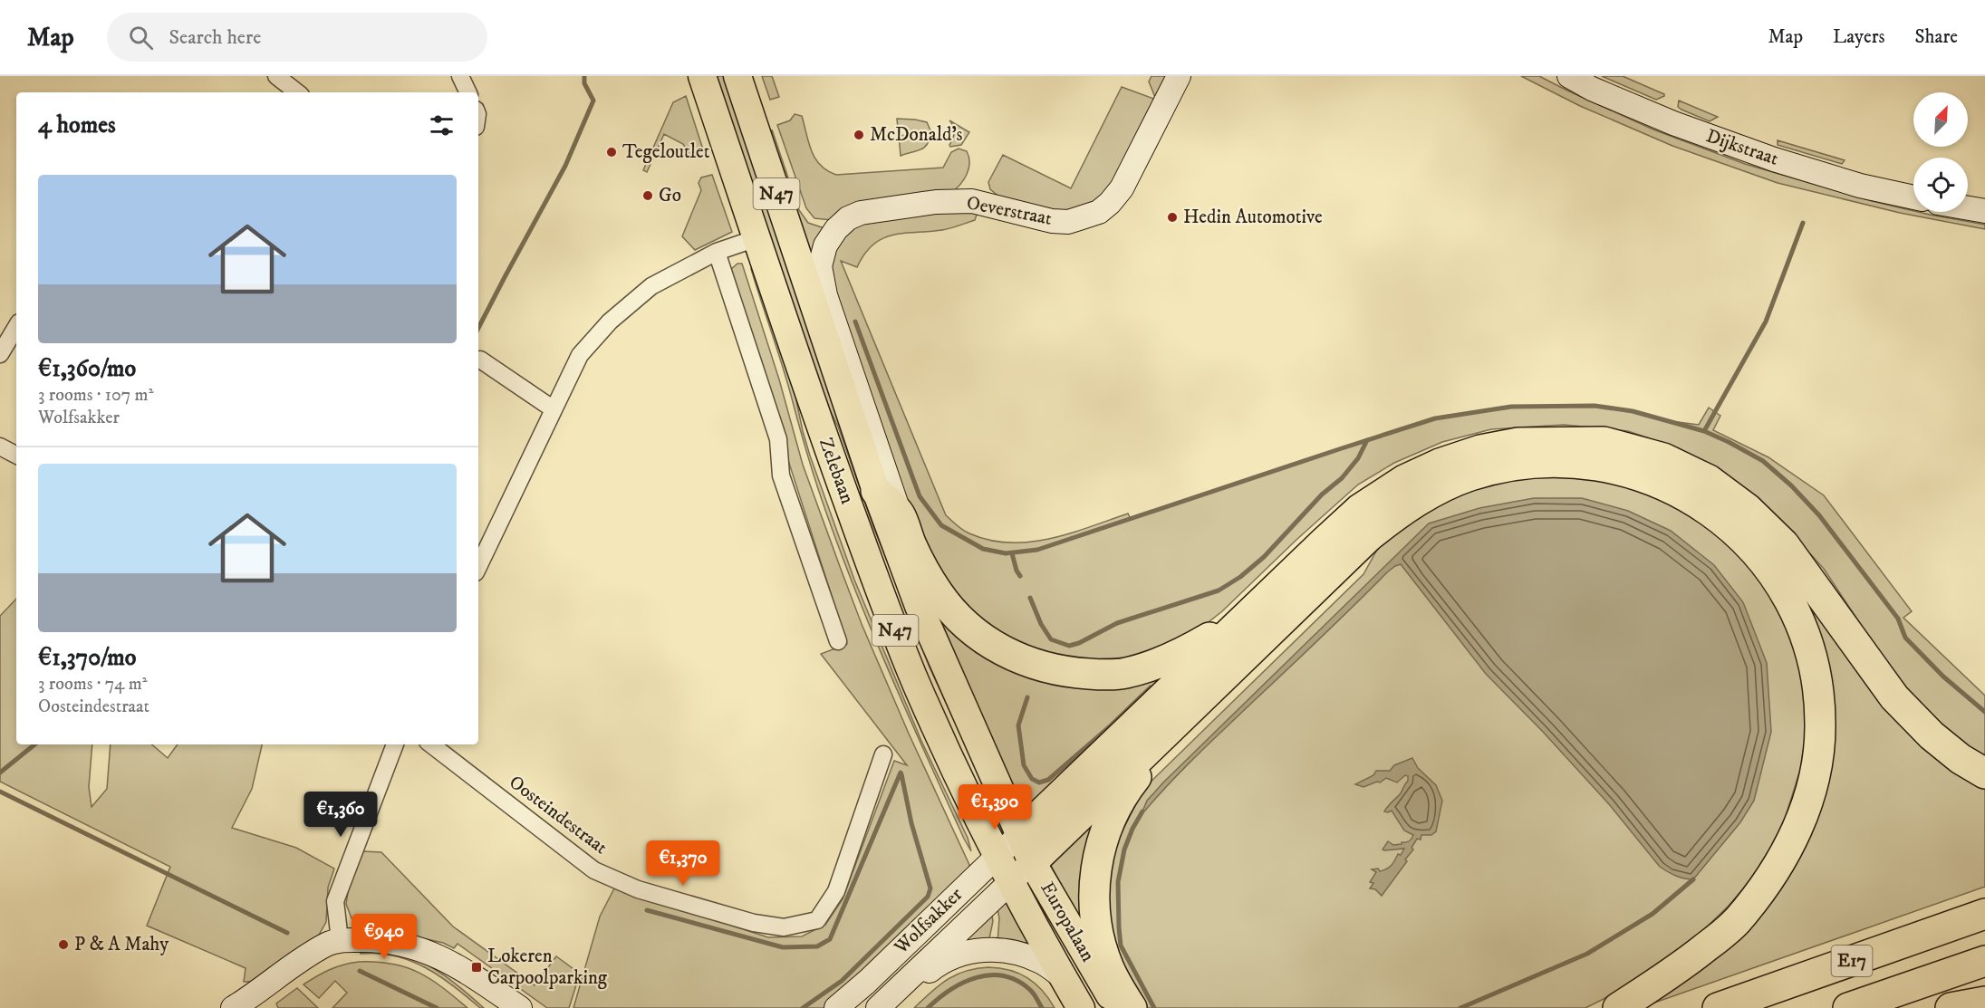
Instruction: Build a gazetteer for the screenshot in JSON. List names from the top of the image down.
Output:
{
  "streets": {
    "highway": ["E17"],
    "main road": ["N47", "Zelebaan", "Europalaan"],
    "street": [
      "Dijkstraat",
      "Oeverstraat",
      "Oosteindestraat",
      "Wolfsakker"
    ]
  },
  "crossings": [
    ["Zelebaan", "Wolfsakker"],
    ["Zelebaan", "Europalaan"],
    ["Wolfsakker", "Europalaan"]
  ],
  "places": {
    "other": [
      "McDonald's",
      "Tegeloutlet",
      "Go",
      "Hedin Automotive",
      "P & A Mahy"
    ],
    "transit": ["Lokeren Carpoolparking"]
  },
  "north": "top right",
  "page": {
    "header": "Map",
    "search": "Search here",
    "nav": ["Map", "Layers", "Share"],
    "heading": "4 homes",
    "list": [
      {
        "name": "€1,360/mo",
        "note": "3 rooms · 107 m² · Wolfsakker"
      },
      {
        "name": "€1,370/mo",
        "note": "3 rooms · 74 m² · Oosteindestraat"
      }
    ],
    "price": [
      "€1,390",
      "€1,360",
      "€1,370",
      "€940"
    ]
  }
}
